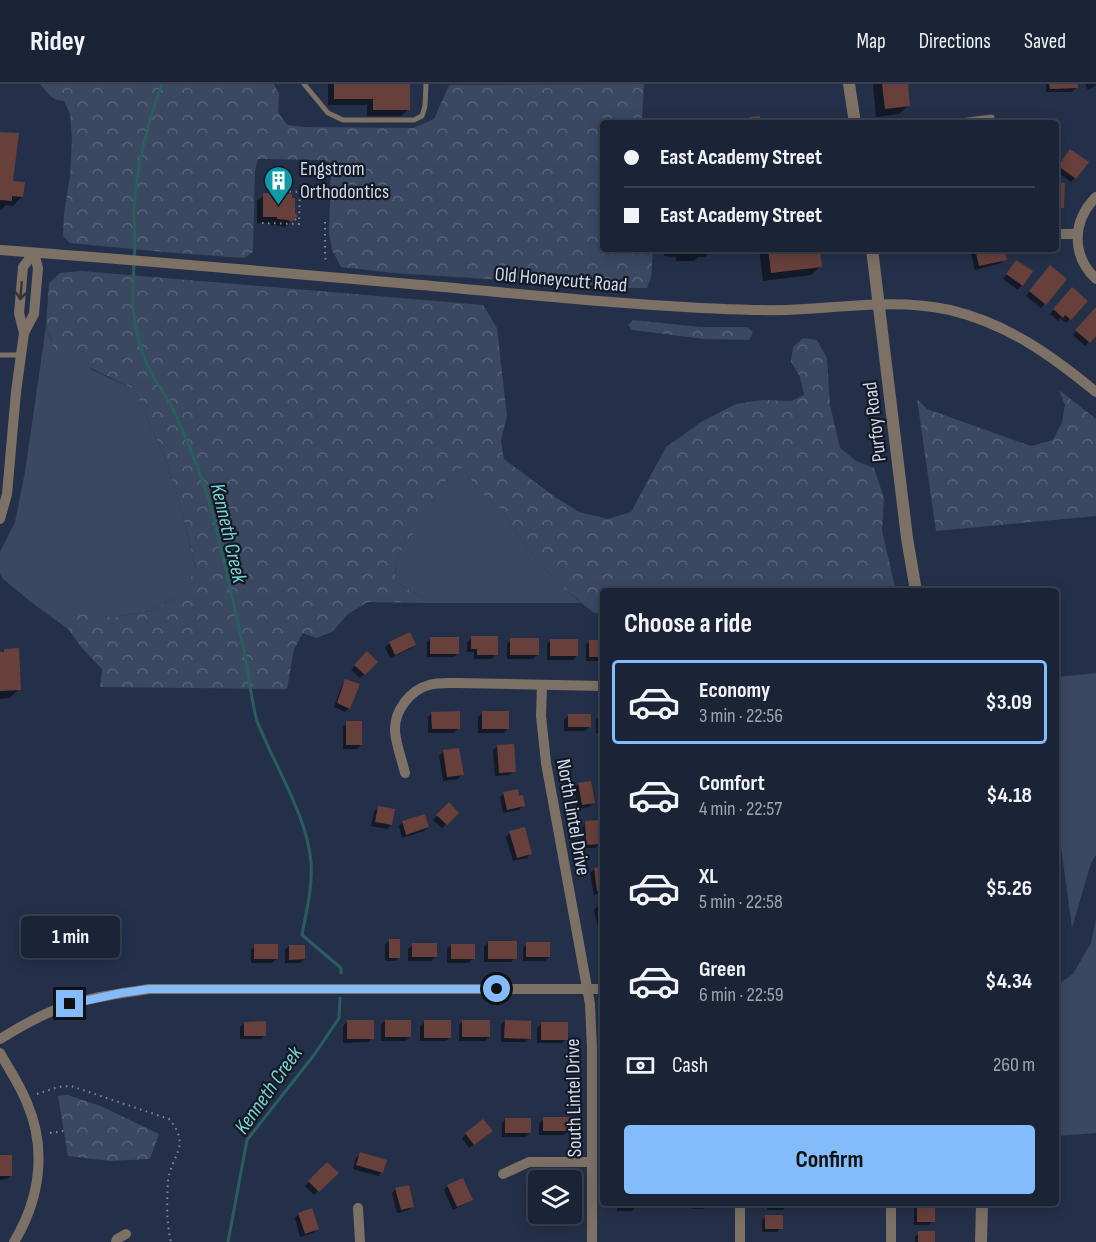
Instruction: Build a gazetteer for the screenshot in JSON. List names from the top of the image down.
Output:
{
  "streets": {
    "street": [
      "Old Honeycutt Road",
      "Purfoy Road",
      "North Lintel Drive",
      "South Lintel Drive"
    ]
  },
  "crossings": [
    ["Old Honeycutt Road", "Purfoy Road"],
    ["North Lintel Drive", "South Lintel Drive"]
  ],
  "water": ["Kenneth Creek"],
  "places": {
    "building": ["Engstrom Orthodontics"]
  },
  "page": {
    "header": "Ridey",
    "nav": ["Map", "Directions", "Saved"],
    "banner": ["East Academy Street", "East Academy Street"],
    "heading": "Choose a ride",
    "list": [
      {
        "name": "Economy",
        "note": "3 min · 22:56",
        "value": "$3.09"
      },
      {
        "name": "Comfort",
        "note": "4 min · 22:57",
        "value": "$4.18"
      },
      {
        "name": "XL",
        "note": "5 min · 22:58",
        "value": "$5.26"
      },
      {
        "name": "Green",
        "note": "6 min · 22:59",
        "value": "$4.34"
      }
    ],
    "bubble": "1 min",
    "pay": ["Cash", "260 m"],
    "buttons": "Confirm"
  }
}
